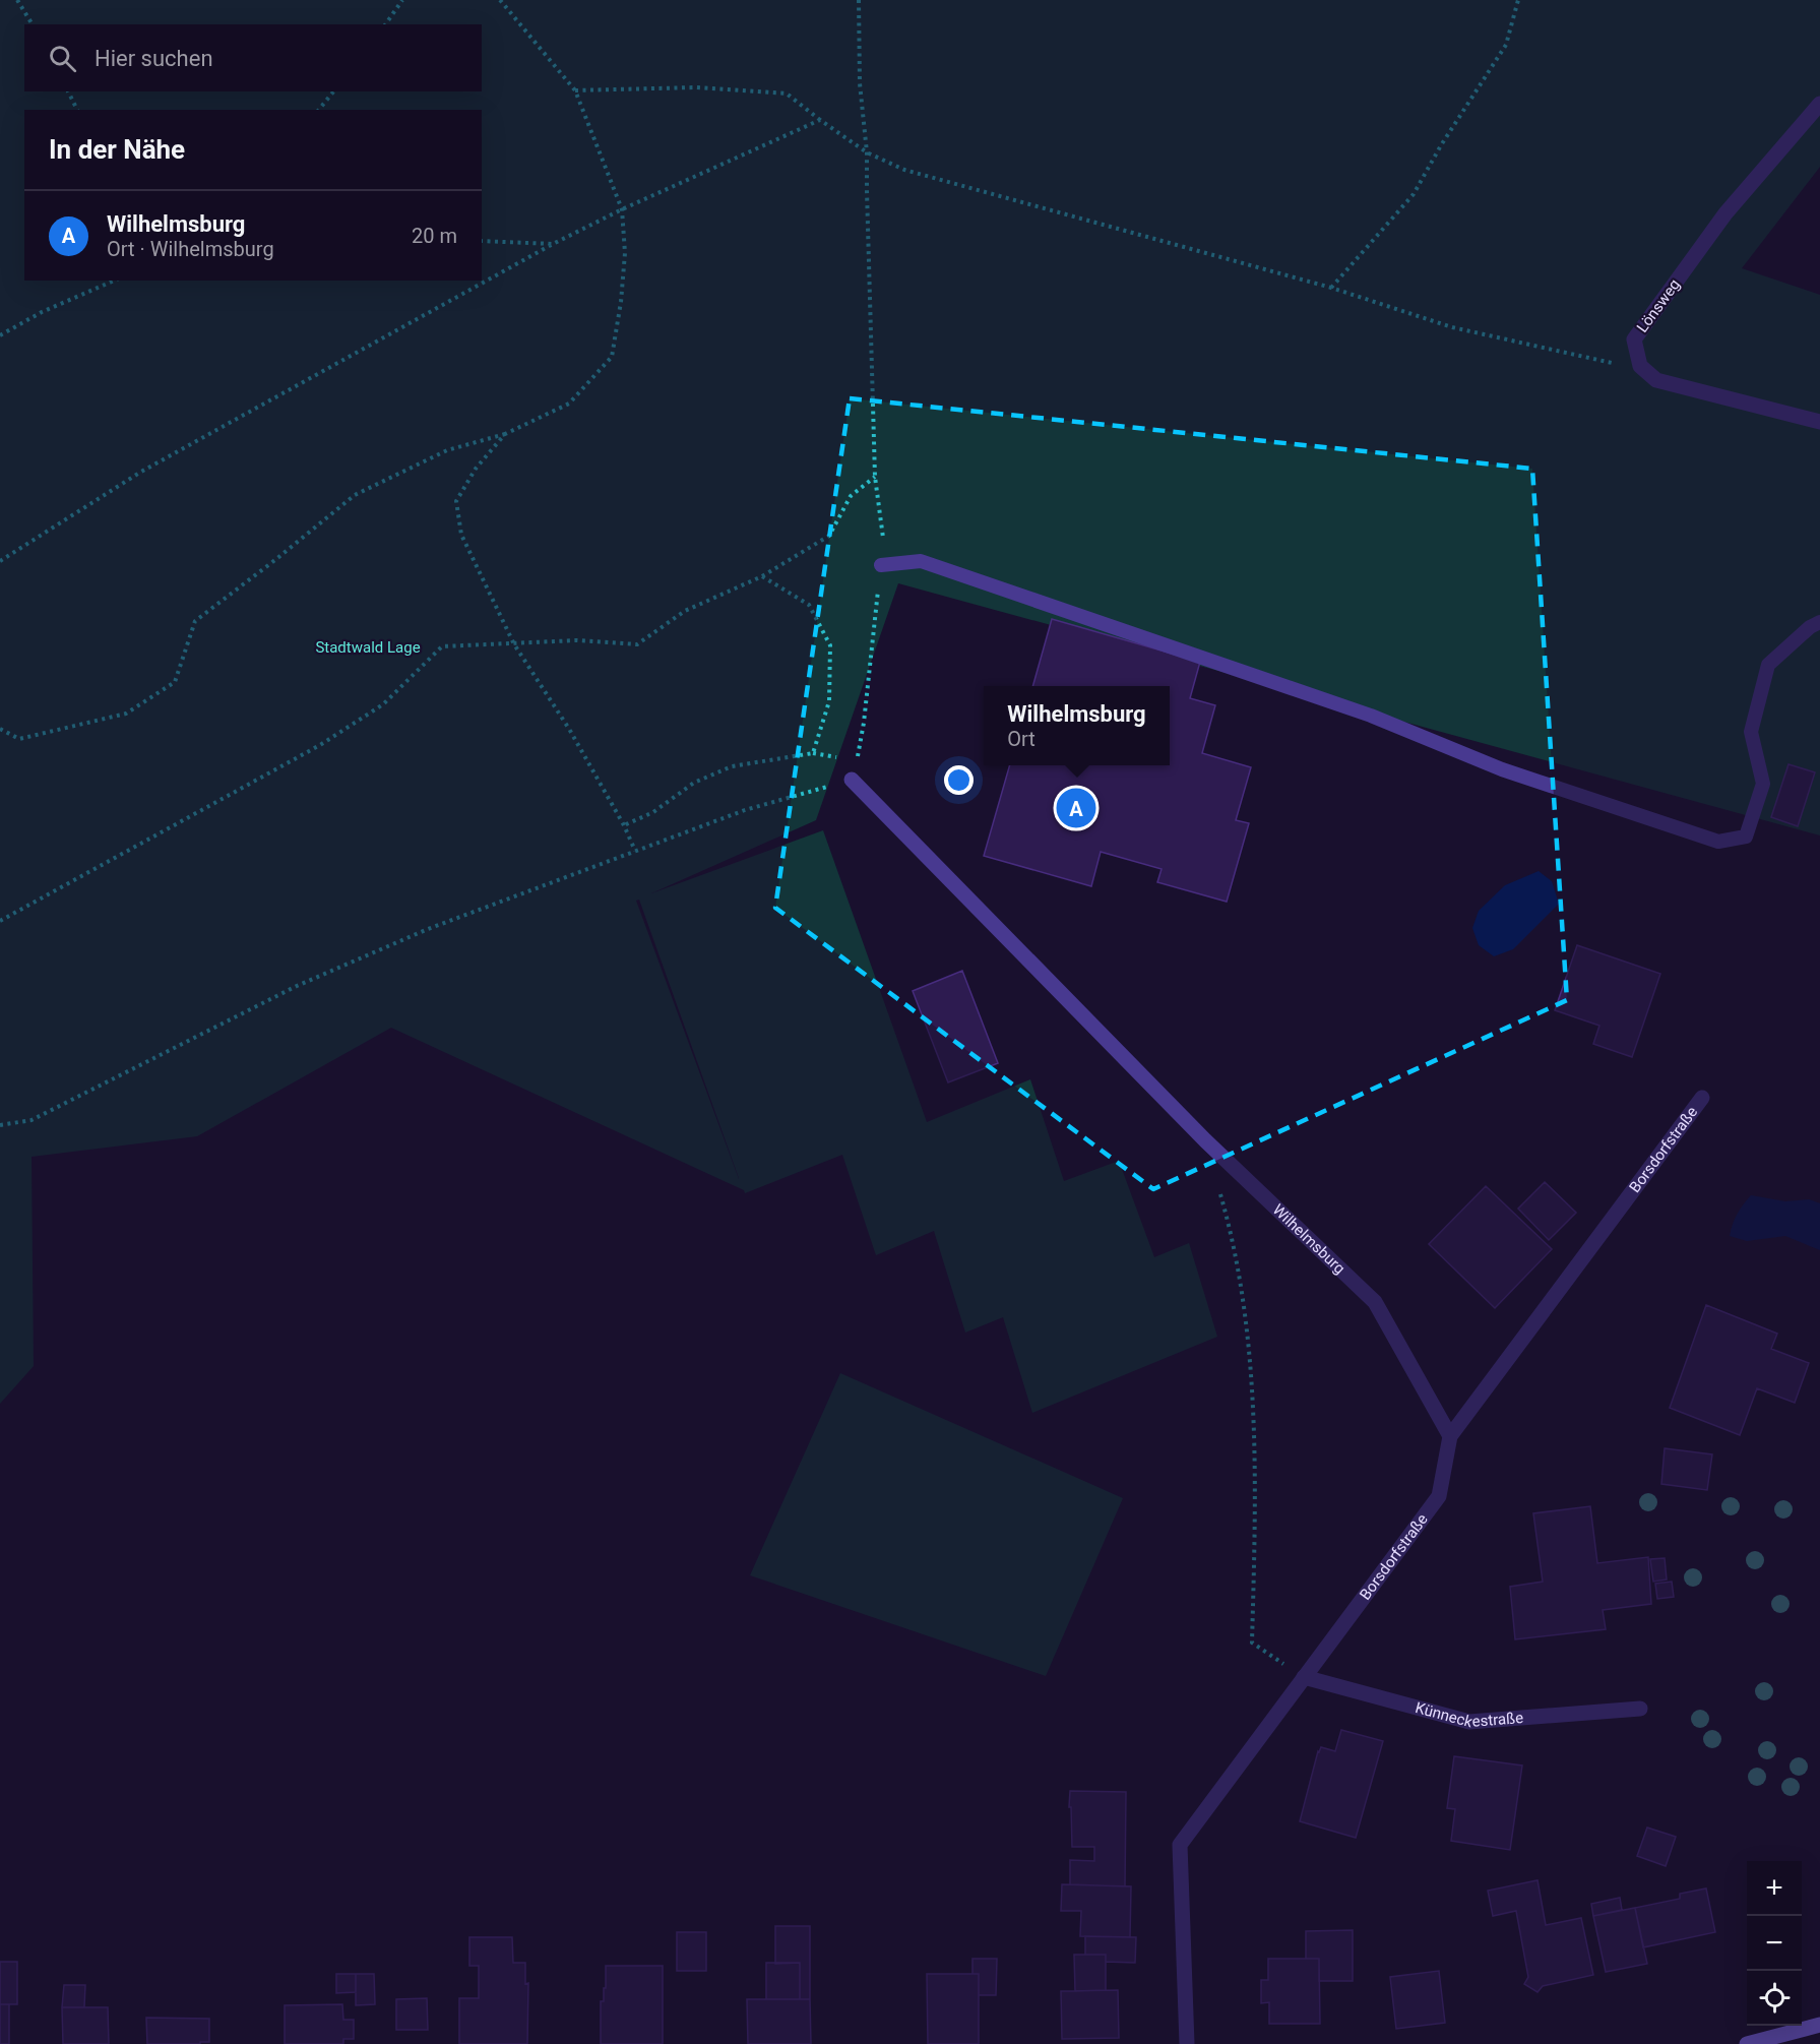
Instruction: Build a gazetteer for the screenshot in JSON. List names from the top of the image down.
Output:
{
  "streets": {
    "street": [
      "Lönsweg",
      "Borsdorfstraße",
      "Wilhelmsburg",
      "Künneckestraße"
    ]
  },
  "crossings": [
    ["Borsdorfstraße", "Wilhelmsburg"],
    ["Borsdorfstraße", "Künneckestraße"]
  ],
  "parks": ["Stadtwald Lage"],
  "page": {
    "search": "Hier suchen",
    "heading": "In der Nähe",
    "list": [
      {
        "mark": "A",
        "name": "Wilhelmsburg",
        "note": "Ort · Wilhelmsburg",
        "value": "20 m"
      }
    ],
    "popup": ["Wilhelmsburg", "Ort"],
    "pins": "A",
    "map_buttons": ["+", "−"]
  }
}
